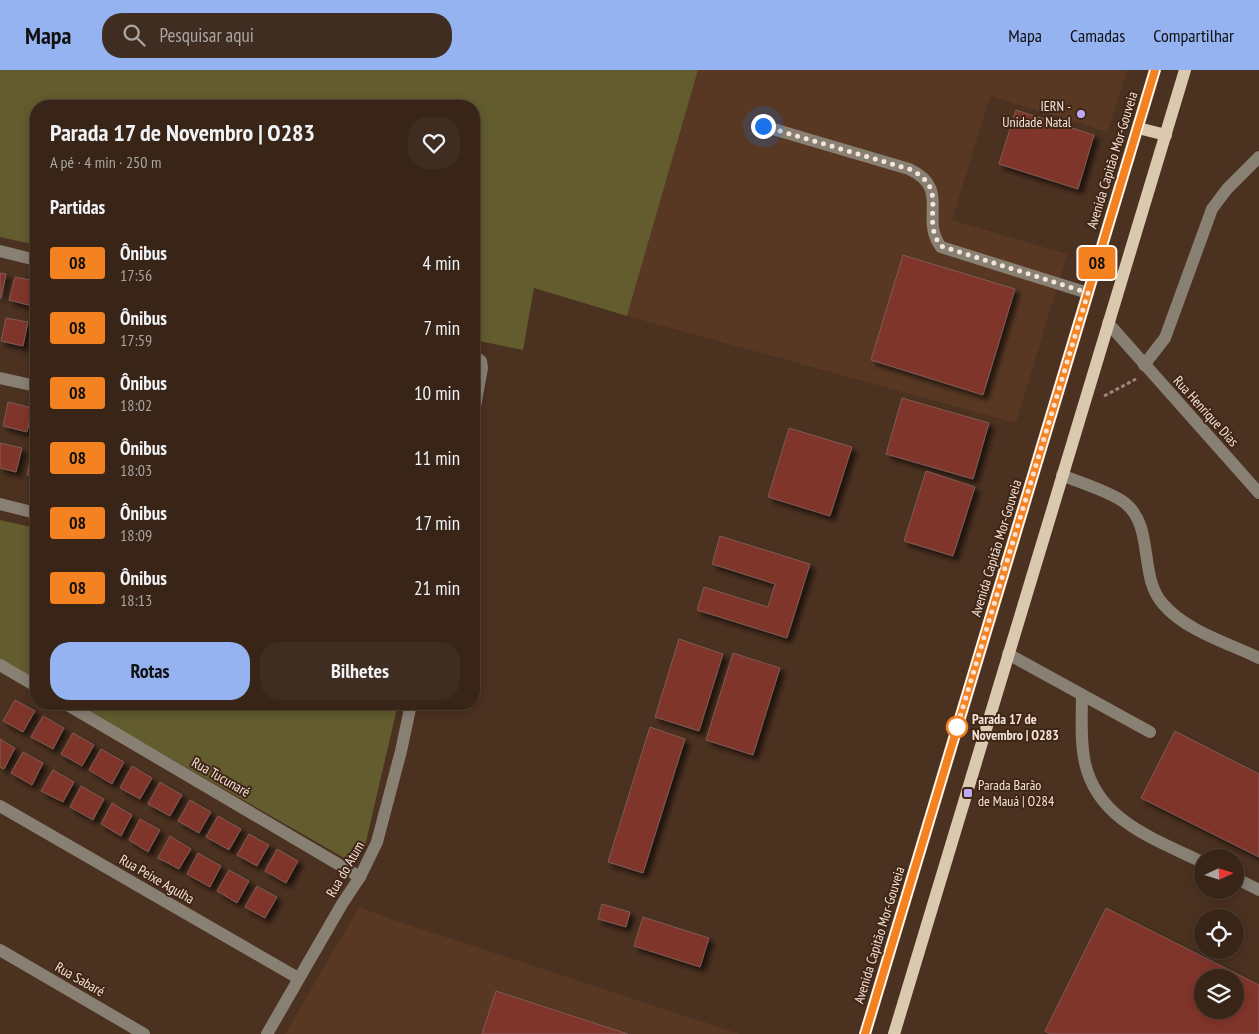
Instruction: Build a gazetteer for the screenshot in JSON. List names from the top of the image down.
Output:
{
  "streets": {
    "main road": ["Avenida Capitão Mor-Gouveia"],
    "street": [
      "Rua Henrique Dias",
      "Rua Tucunaré",
      "Rua do Atum",
      "Rua Peixe Agulha",
      "Rua Sabaré"
    ]
  },
  "crossings": [
    ["Rua Tucunaré", "Rua do Atum"],
    ["Rua do Atum", "Rua Peixe Agulha"]
  ],
  "places": {
    "other": ["IERN - Unidade Natal", "Parada 17 de Novembro | O283"],
    "transit": ["Parada Barão de Mauá | O284"]
  },
  "lines": ["bus line 08"],
  "north": "right",
  "page": {
    "header": "Mapa",
    "search": "Pesquisar aqui",
    "nav": ["Mapa", "Camadas", "Compartilhar"],
    "on_map": "08",
    "heading": [
      ["Parada 17 de Novembro | O283", "A pé · 4 min · 250 m"],
      "Partidas"
    ],
    "list": [
      {
        "mark": "08",
        "name": "Ônibus",
        "note": "17:56",
        "value": "4 min"
      },
      {
        "mark": "08",
        "name": "Ônibus",
        "note": "17:59",
        "value": "7 min"
      },
      {
        "mark": "08",
        "name": "Ônibus",
        "note": "18:02",
        "value": "10 min"
      },
      {
        "mark": "08",
        "name": "Ônibus",
        "note": "18:03",
        "value": "11 min"
      },
      {
        "mark": "08",
        "name": "Ônibus",
        "note": "18:09",
        "value": "17 min"
      },
      {
        "mark": "08",
        "name": "Ônibus",
        "note": "18:13",
        "value": "21 min"
      }
    ],
    "buttons": ["Rotas", "Bilhetes"]
  }
}
